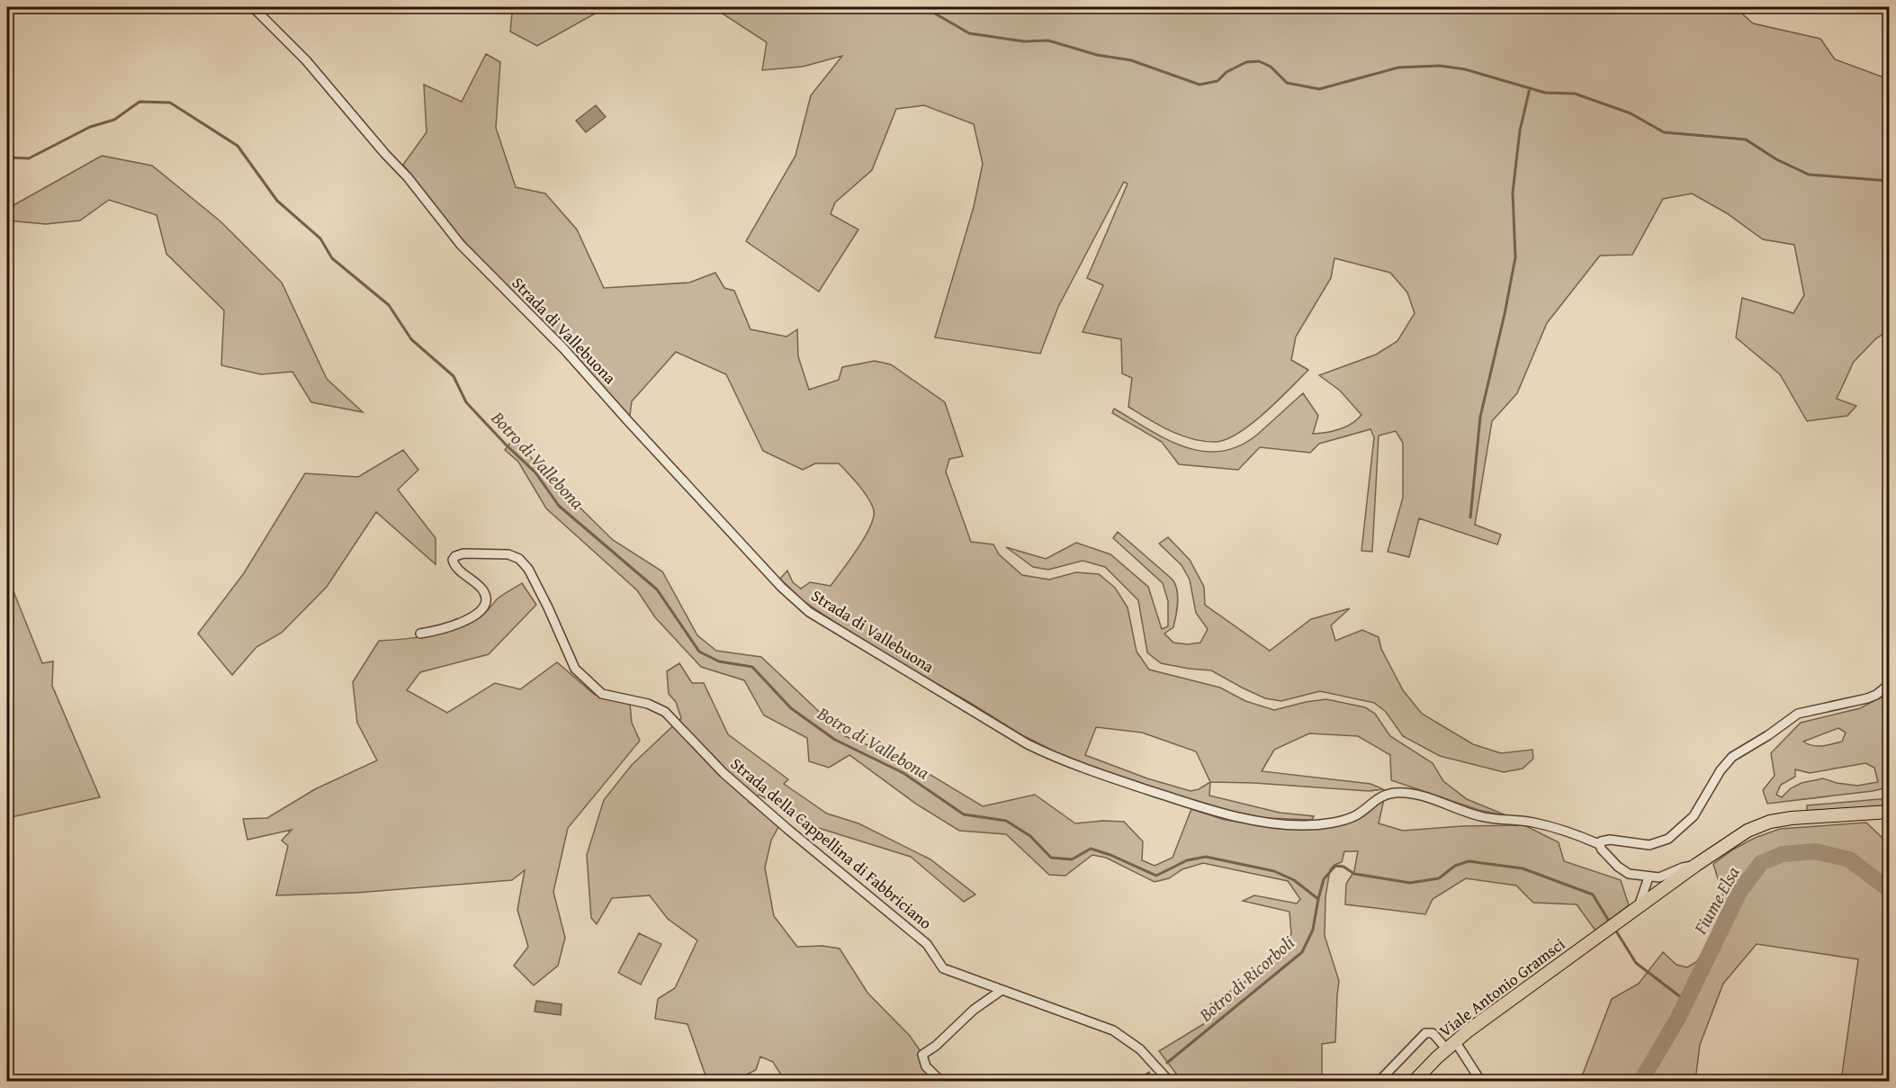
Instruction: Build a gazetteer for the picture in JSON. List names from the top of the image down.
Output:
{
  "streets": {
    "main road": ["Viale Antonio Gramsci"],
    "street": ["Strada di Vallebuona", "Strada della Cappellina di Fabbriciano"]
  },
  "water": ["Botro di Vallebona", "Fiume Elsa", "Botro di Ricorboli"]
}
